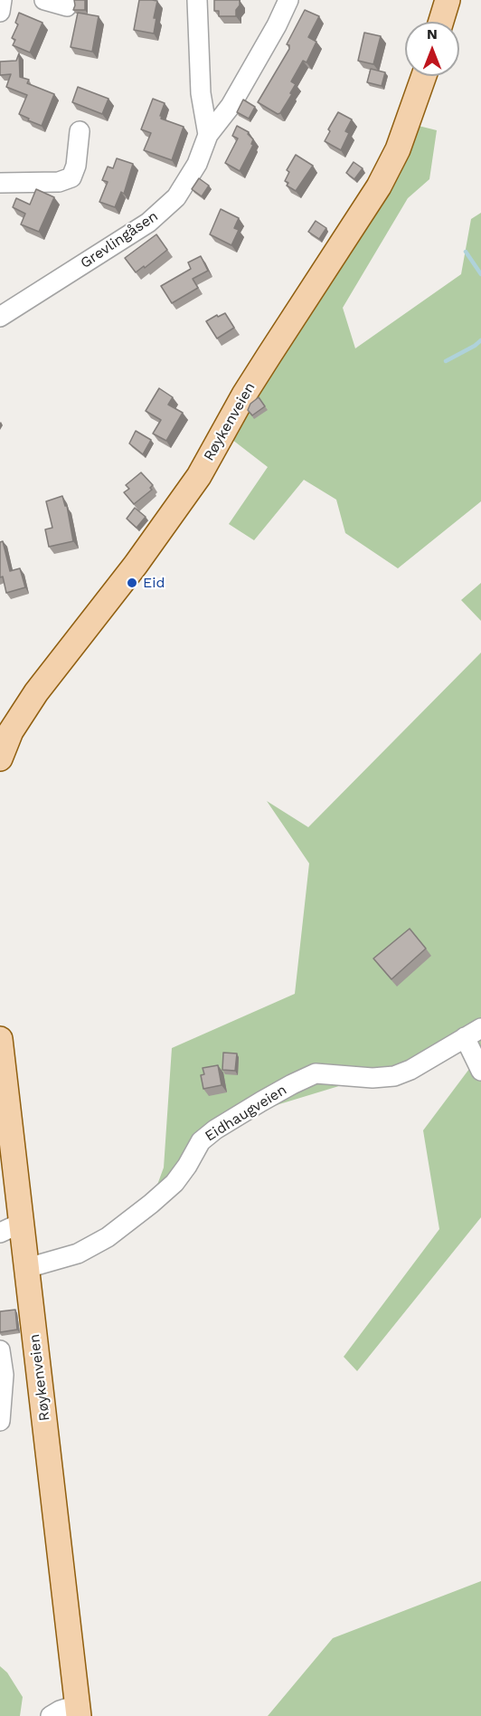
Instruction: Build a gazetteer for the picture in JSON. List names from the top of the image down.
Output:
{
  "streets": {
    "main road": ["Røykenveien"],
    "street": ["Grevlingåsen", "Eidhaugveien"]
  },
  "crossings": [
    ["Røykenveien", "Eidhaugveien"]
  ],
  "places": ["Eid"],
  "north": "top"
}
